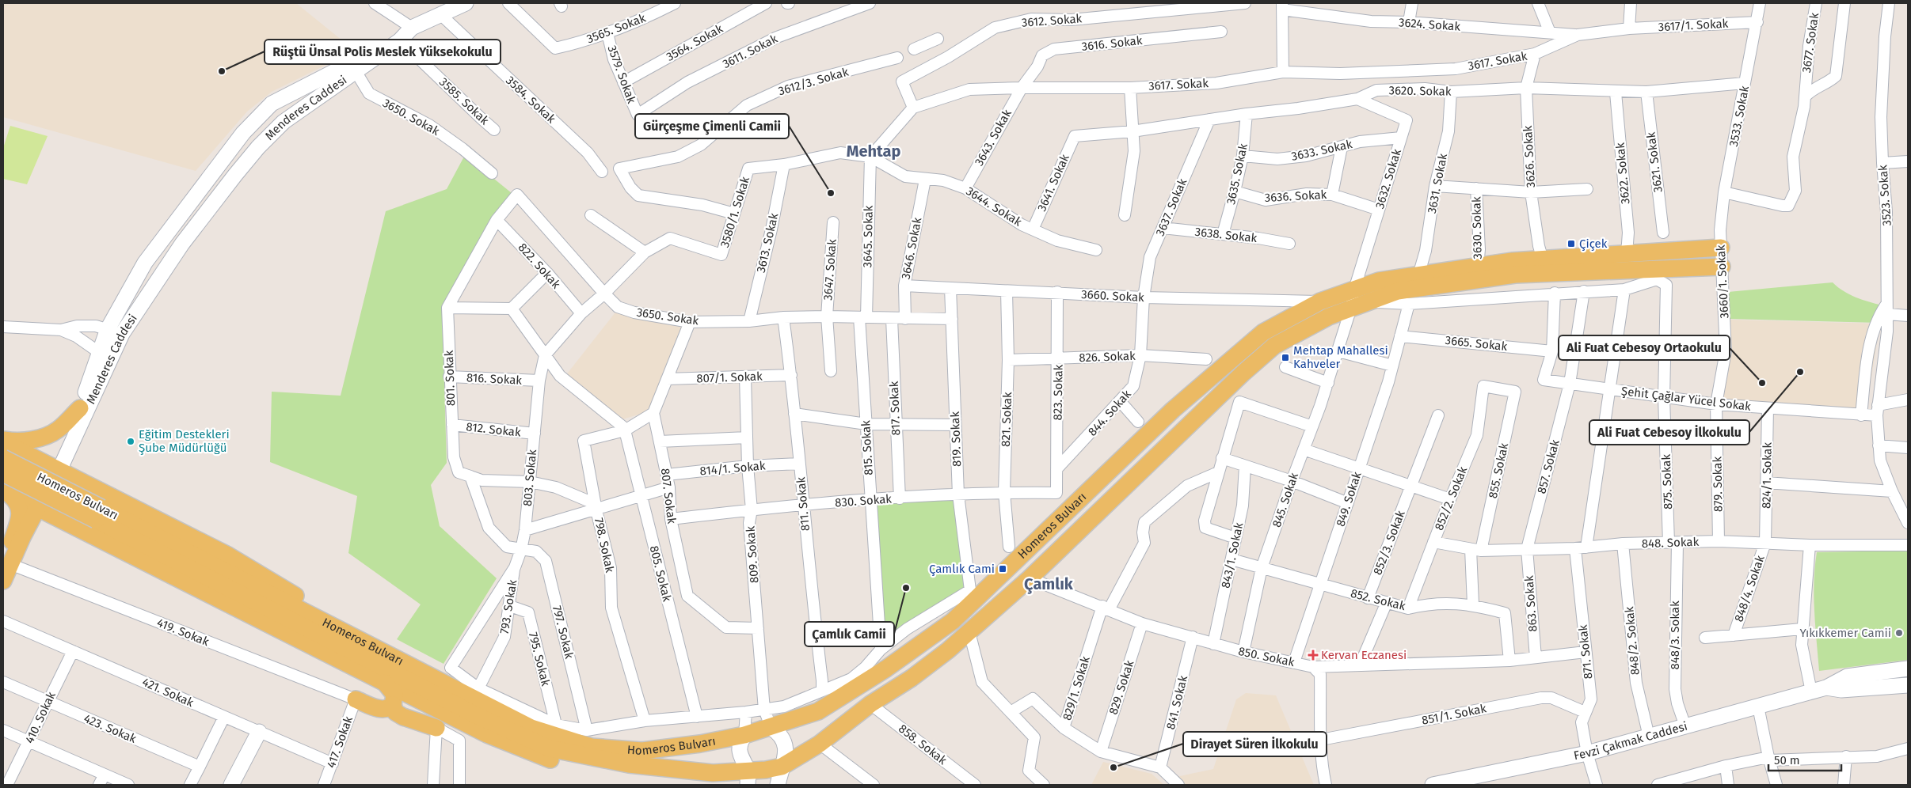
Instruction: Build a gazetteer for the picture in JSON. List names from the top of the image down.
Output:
{
  "streets": {
    "main road": ["Menderes Caddesi", "Homeros Bulvarı", "Fevzi Çakmak Caddesi"],
    "street": [
      "3612. Sokak",
      "3624. Sokak",
      "3617/1. Sokak",
      "3565. Sokak",
      "3564. Sokak",
      "3677. Sokak",
      "3616. Sokak",
      "3611. Sokak",
      "3617. Sokak",
      "3579. Sokak",
      "3612/3. Sokak",
      "3620. Sokak",
      "3584. Sokak",
      "3585. Sokak",
      "3533. Sokak",
      "3650. Sokak",
      "3643. Sokak",
      "3633. Sokak",
      "3626. Sokak",
      "3621. Sokak",
      "3622. Sokak",
      "3635. Sokak",
      "3632. Sokak",
      "3641. Sokak",
      "3631. Sokak",
      "3523. Sokak",
      "3636. Sokak",
      "3644. Sokak",
      "3637. Sokak",
      "3580/1. Sokak",
      "3630. Sokak",
      "3638. Sokak",
      "3645. Sokak",
      "3613. Sokak",
      "3646. Sokak",
      "822. Sokak",
      "3647. Sokak",
      "3660/1. Sokak",
      "3660. Sokak",
      "3665. Sokak",
      "826. Sokak",
      "807/1. Sokak",
      "801. Sokak",
      "816. Sokak",
      "823. Sokak",
      "Şehit Çağlar Yücel Sokak",
      "817. Sokak",
      "844. Sokak",
      "821. Sokak",
      "812. Sokak",
      "819. Sokak",
      "815. Sokak",
      "857. Sokak",
      "814/1. Sokak",
      "855. Sokak",
      "824/1. Sokak",
      "803. Sokak",
      "875. Sokak",
      "879. Sokak",
      "807. Sokak",
      "852/2. Sokak",
      "849. Sokak",
      "845. Sokak",
      "830. Sokak",
      "811. Sokak",
      "852/3. Sokak",
      "848. Sokak",
      "798. Sokak",
      "809. Sokak",
      "843/1. Sokak",
      "805. Sokak",
      "848/4. Sokak",
      "852. Sokak",
      "863. Sokak",
      "793. Sokak",
      "419. Sokak",
      "797. Sokak",
      "848/3. Sokak",
      "848/2. Sokak",
      "871. Sokak",
      "850. Sokak",
      "795. Sokak",
      "829. Sokak",
      "829/1. Sokak",
      "421. Sokak",
      "841. Sokak",
      "851/1. Sokak",
      "410. Sokak",
      "423. Sokak",
      "417. Sokak",
      "858. Sokak"
    ]
  },
  "crossings": [
    ["3612. Sokak", "3617. Sokak"],
    ["3624. Sokak", "3617. Sokak"],
    ["3617/1. Sokak", "3617. Sokak"],
    ["3617/1. Sokak", "3533. Sokak"],
    ["3565. Sokak", "3579. Sokak"],
    ["3564. Sokak", "3579. Sokak"],
    ["3677. Sokak", "3533. Sokak"],
    ["3616. Sokak", "3617. Sokak"],
    ["3616. Sokak", "3643. Sokak"],
    ["3611. Sokak", "3579. Sokak"],
    ["3617. Sokak", "3643. Sokak"],
    ["3617. Sokak", "3626. Sokak"],
    ["3612/3. Sokak", "3580/1. Sokak"],
    ["3620. Sokak", "3533. Sokak"],
    ["3620. Sokak", "3626. Sokak"],
    ["3620. Sokak", "3621. Sokak"],
    ["3620. Sokak", "3622. Sokak"],
    ["3620. Sokak", "3635. Sokak"],
    ["3620. Sokak", "3632. Sokak"],
    ["3620. Sokak", "3641. Sokak"],
    ["3620. Sokak", "3631. Sokak"],
    ["3620. Sokak", "3637. Sokak"],
    ["3585. Sokak", "Menderes Caddesi"],
    ["Menderes Caddesi", "3650. Sokak"],
    ["3533. Sokak", "3660/1. Sokak"],
    ["3650. Sokak", "3645. Sokak"],
    ["3650. Sokak", "3613. Sokak"],
    ["3650. Sokak", "3646. Sokak"],
    ["3650. Sokak", "822. Sokak"],
    ["3650. Sokak", "3647. Sokak"],
    ["3650. Sokak", "817. Sokak"],
    ["3650. Sokak", "819. Sokak"],
    ["3650. Sokak", "815. Sokak"],
    ["3650. Sokak", "803. Sokak"],
    ["3650. Sokak", "811. Sokak"],
    ["3643. Sokak", "3644. Sokak"],
    ["3633. Sokak", "3635. Sokak"],
    ["3633. Sokak", "3632. Sokak"],
    ["3626. Sokak", "Homeros Bulvarı"],
    ["3622. Sokak", "Homeros Bulvarı"],
    ["3635. Sokak", "3636. Sokak"],
    ["3635. Sokak", "3638. Sokak"],
    ["3632. Sokak", "3636. Sokak"],
    ["3632. Sokak", "Homeros Bulvarı"],
    ["3632. Sokak", "845. Sokak"],
    ["3641. Sokak", "3644. Sokak"],
    ["3631. Sokak", "Homeros Bulvarı"],
    ["3523. Sokak", "Şehit Çağlar Yücel Sokak"],
    ["3644. Sokak", "3645. Sokak"],
    ["3644. Sokak", "3646. Sokak"],
    ["3637. Sokak", "3638. Sokak"],
    ["3637. Sokak", "3660. Sokak"],
    ["3637. Sokak", "844. Sokak"],
    ["3580/1. Sokak", "3613. Sokak"],
    ["3580/1. Sokak", "803. Sokak"],
    ["3630. Sokak", "Homeros Bulvarı"],
    ["3645. Sokak", "815. Sokak"],
    ["3646. Sokak", "3660. Sokak"],
    ["822. Sokak", "803. Sokak"],
    ["3660/1. Sokak", "Şehit Çağlar Yücel Sokak"],
    ["3660/1. Sokak", "879. Sokak"],
    ["3660/1. Sokak", "Homeros Bulvarı"],
    ["3660. Sokak", "823. Sokak"],
    ["3660. Sokak", "844. Sokak"],
    ["3660. Sokak", "821. Sokak"],
    ["3660. Sokak", "819. Sokak"],
    ["3660. Sokak", "Homeros Bulvarı"],
    ["3665. Sokak", "Şehit Çağlar Yücel Sokak"],
    ["3665. Sokak", "849. Sokak"],
    ["826. Sokak", "823. Sokak"],
    ["826. Sokak", "844. Sokak"],
    ["826. Sokak", "821. Sokak"],
    ["807/1. Sokak", "811. Sokak"],
    ["807/1. Sokak", "809. Sokak"],
    ["801. Sokak", "816. Sokak"],
    ["801. Sokak", "812. Sokak"],
    ["816. Sokak", "803. Sokak"],
    ["823. Sokak", "844. Sokak"],
    ["823. Sokak", "830. Sokak"],
    ["Şehit Çağlar Yücel Sokak", "857. Sokak"],
    ["Şehit Çağlar Yücel Sokak", "824/1. Sokak"],
    ["Şehit Çağlar Yücel Sokak", "875. Sokak"],
    ["Şehit Çağlar Yücel Sokak", "879. Sokak"],
    ["Şehit Çağlar Yücel Sokak", "871. Sokak"],
    ["817. Sokak", "830. Sokak"],
    ["821. Sokak", "830. Sokak"],
    ["812. Sokak", "803. Sokak"],
    ["819. Sokak", "830. Sokak"],
    ["815. Sokak", "830. Sokak"],
    ["857. Sokak", "848. Sokak"],
    ["857. Sokak", "863. Sokak"],
    ["814/1. Sokak", "807. Sokak"],
    ["814/1. Sokak", "811. Sokak"],
    ["814/1. Sokak", "809. Sokak"],
    ["855. Sokak", "852/2. Sokak"],
    ["855. Sokak", "848. Sokak"],
    ["855. Sokak", "852. Sokak"],
    ["824/1. Sokak", "848. Sokak"],
    ["824/1. Sokak", "848/4. Sokak"],
    ["803. Sokak", "793. Sokak"],
    ["803. Sokak", "797. Sokak"],
    ["875. Sokak", "848. Sokak"],
    ["875. Sokak", "848/3. Sokak"],
    ["879. Sokak", "848. Sokak"],
    ["Homeros Bulvarı", "845. Sokak"],
    ["Homeros Bulvarı", "809. Sokak"],
    ["Homeros Bulvarı", "850. Sokak"],
    ["Homeros Bulvarı", "858. Sokak"],
    ["807. Sokak", "830. Sokak"],
    ["807. Sokak", "798. Sokak"],
    ["807. Sokak", "809. Sokak"],
    ["852/2. Sokak", "848. Sokak"],
    ["852/2. Sokak", "852. Sokak"],
    ["849. Sokak", "852. Sokak"],
    ["849. Sokak", "850. Sokak"],
    ["845. Sokak", "852. Sokak"],
    ["845. Sokak", "850. Sokak"],
    ["830. Sokak", "811. Sokak"],
    ["830. Sokak", "809. Sokak"],
    ["852/3. Sokak", "852. Sokak"],
    ["848. Sokak", "848/4. Sokak"],
    ["848. Sokak", "863. Sokak"],
    ["848. Sokak", "848/3. Sokak"],
    ["848. Sokak", "848/2. Sokak"],
    ["848. Sokak", "871. Sokak"],
    ["798. Sokak", "805. Sokak"],
    ["843/1. Sokak", "852. Sokak"],
    ["843/1. Sokak", "850. Sokak"],
    ["852. Sokak", "850. Sokak"],
    ["863. Sokak", "850. Sokak"],
    ["793. Sokak", "795. Sokak"],
    ["419. Sokak", "417. Sokak"],
    ["848/3. Sokak", "Fevzi Çakmak Caddesi"],
    ["848/2. Sokak", "Fevzi Çakmak Caddesi"],
    ["871. Sokak", "850. Sokak"],
    ["871. Sokak", "851/1. Sokak"],
    ["871. Sokak", "Fevzi Çakmak Caddesi"],
    ["850. Sokak", "829. Sokak"],
    ["850. Sokak", "829/1. Sokak"],
    ["850. Sokak", "841. Sokak"],
    ["829. Sokak", "829/1. Sokak"],
    ["829/1. Sokak", "841. Sokak"],
    ["421. Sokak", "410. Sokak"],
    ["421. Sokak", "417. Sokak"],
    ["410. Sokak", "423. Sokak"]
  ],
  "districts": ["Mehtap", "Çamlık"],
  "places": {
    "other": [
      "Rüştü Ünsal Polis Meslek Yüksekokulu",
      "Gürçeşme Çimenli Camii",
      "Ali Fuat Cebesoy İlkokulu",
      "Ali Fuat Cebesoy Ortaokulu",
      "Eğitim Destekleri Şube Müdürlüğü",
      "Çamlık Camii",
      "Yıkıkkemer Camii",
      "Dirayet Süren İlkokulu"
    ],
    "transit": ["Çiçek", "Mehtap Mahallesi Kahveler", "Çamlık Cami"],
    "health": ["Kervan Eczanesi"]
  },
  "scale_bar": "50 m"
}
